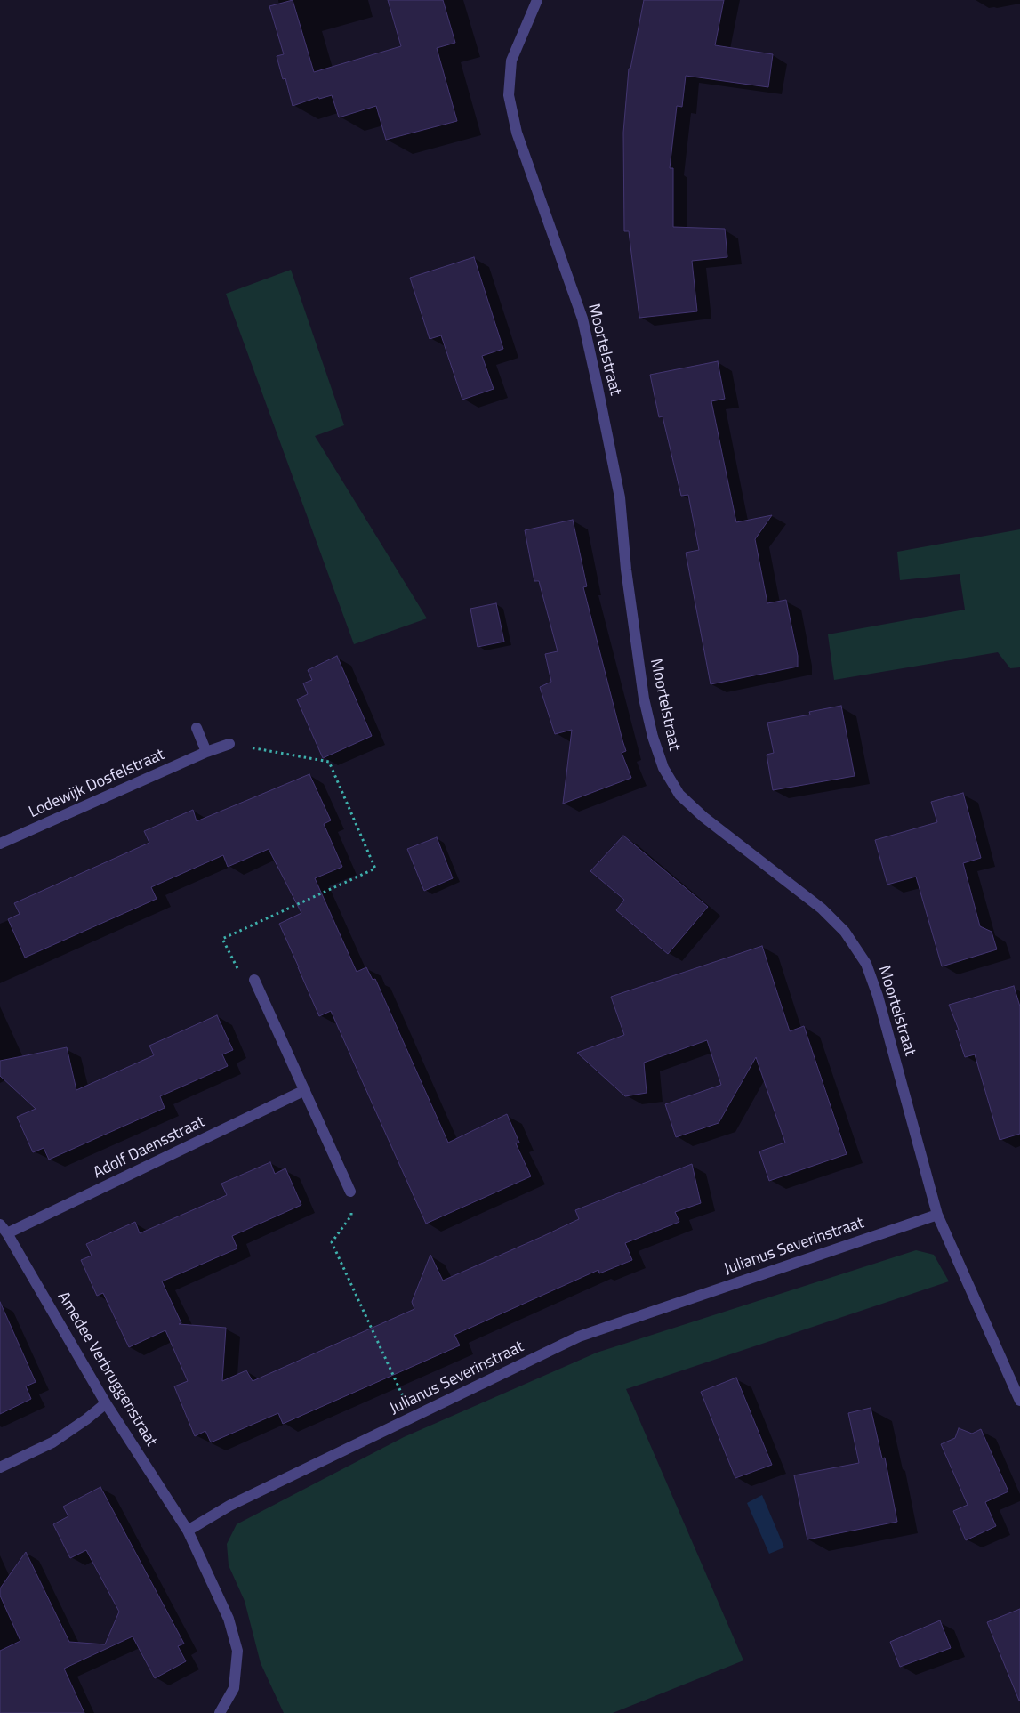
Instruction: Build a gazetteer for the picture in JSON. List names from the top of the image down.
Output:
{
  "streets": {
    "street": [
      "Moortelstraat",
      "Lodewijk Dosfelstraat",
      "Adolf Daensstraat",
      "Julianus Severinstraat",
      "Amedee Verbruggenstraat"
    ]
  },
  "crossings": [
    ["Moortelstraat", "Julianus Severinstraat"],
    ["Adolf Daensstraat", "Amedee Verbruggenstraat"],
    ["Julianus Severinstraat", "Amedee Verbruggenstraat"]
  ]
}
